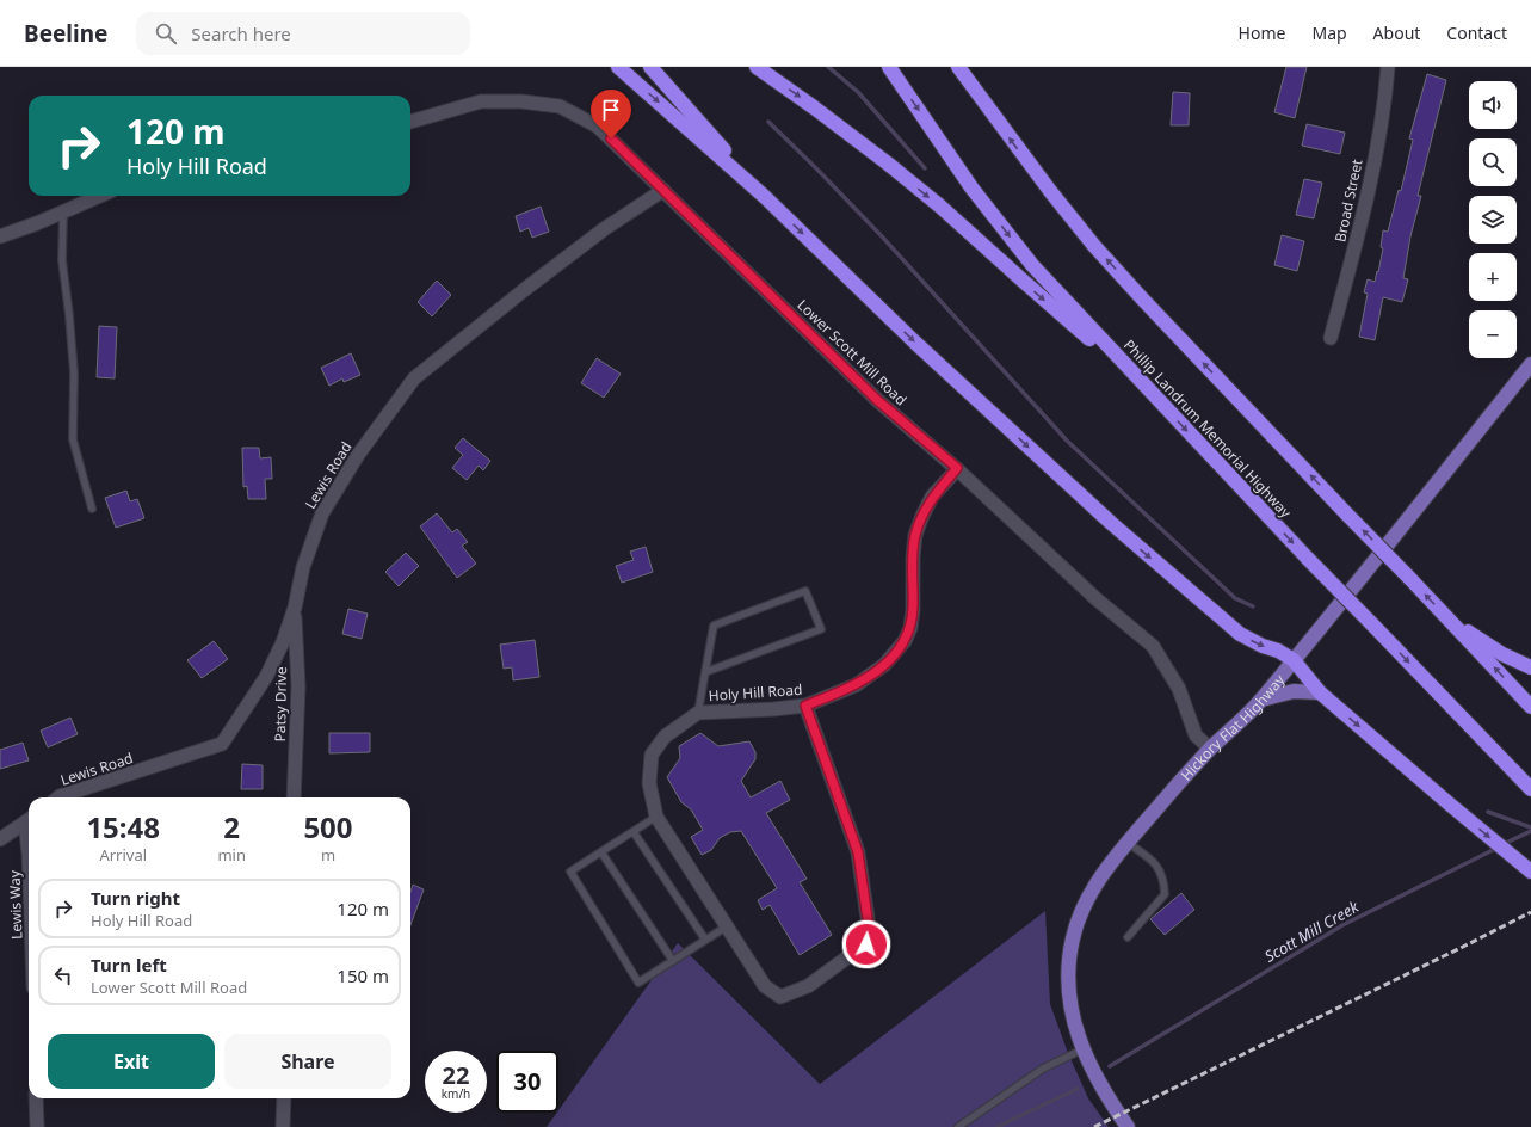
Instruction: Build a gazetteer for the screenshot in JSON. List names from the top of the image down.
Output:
{
  "streets": {
    "highway": ["Phillip Landrum Memorial Highway"],
    "main road": ["Hickory Flat Highway"],
    "street": [
      "Broad Street",
      "Lower Scott Mill Road",
      "Lewis Road",
      "Holy Hill Road",
      "Patsy Drive",
      "Lewis Way"
    ]
  },
  "crossings": [
    ["Lower Scott Mill Road", "Lewis Road"],
    ["Lower Scott Mill Road", "Holy Hill Road"],
    ["Lower Scott Mill Road", "Hickory Flat Highway"],
    ["Lewis Road", "Patsy Drive"]
  ],
  "water": ["Scott Mill Creek"],
  "page": {
    "header": "Beeline",
    "search": "Search here",
    "nav": [
      "Home",
      "Map",
      "About",
      "Contact"
    ],
    "map_buttons": ["+", "−"],
    "turn": ["120 m", "Holy Hill Road"],
    "eta": [
      "15:48",
      "Arrival",
      "2",
      "min",
      "500",
      "m"
    ],
    "list": [
      {
        "name": "Turn right",
        "note": "Holy Hill Road",
        "value": "120 m"
      },
      {
        "name": "Turn left",
        "note": "Lower Scott Mill Road",
        "value": "150 m"
      }
    ],
    "buttons": ["Exit", "Share"],
    "speed": "22 km/h",
    "limit": "30"
  }
}
